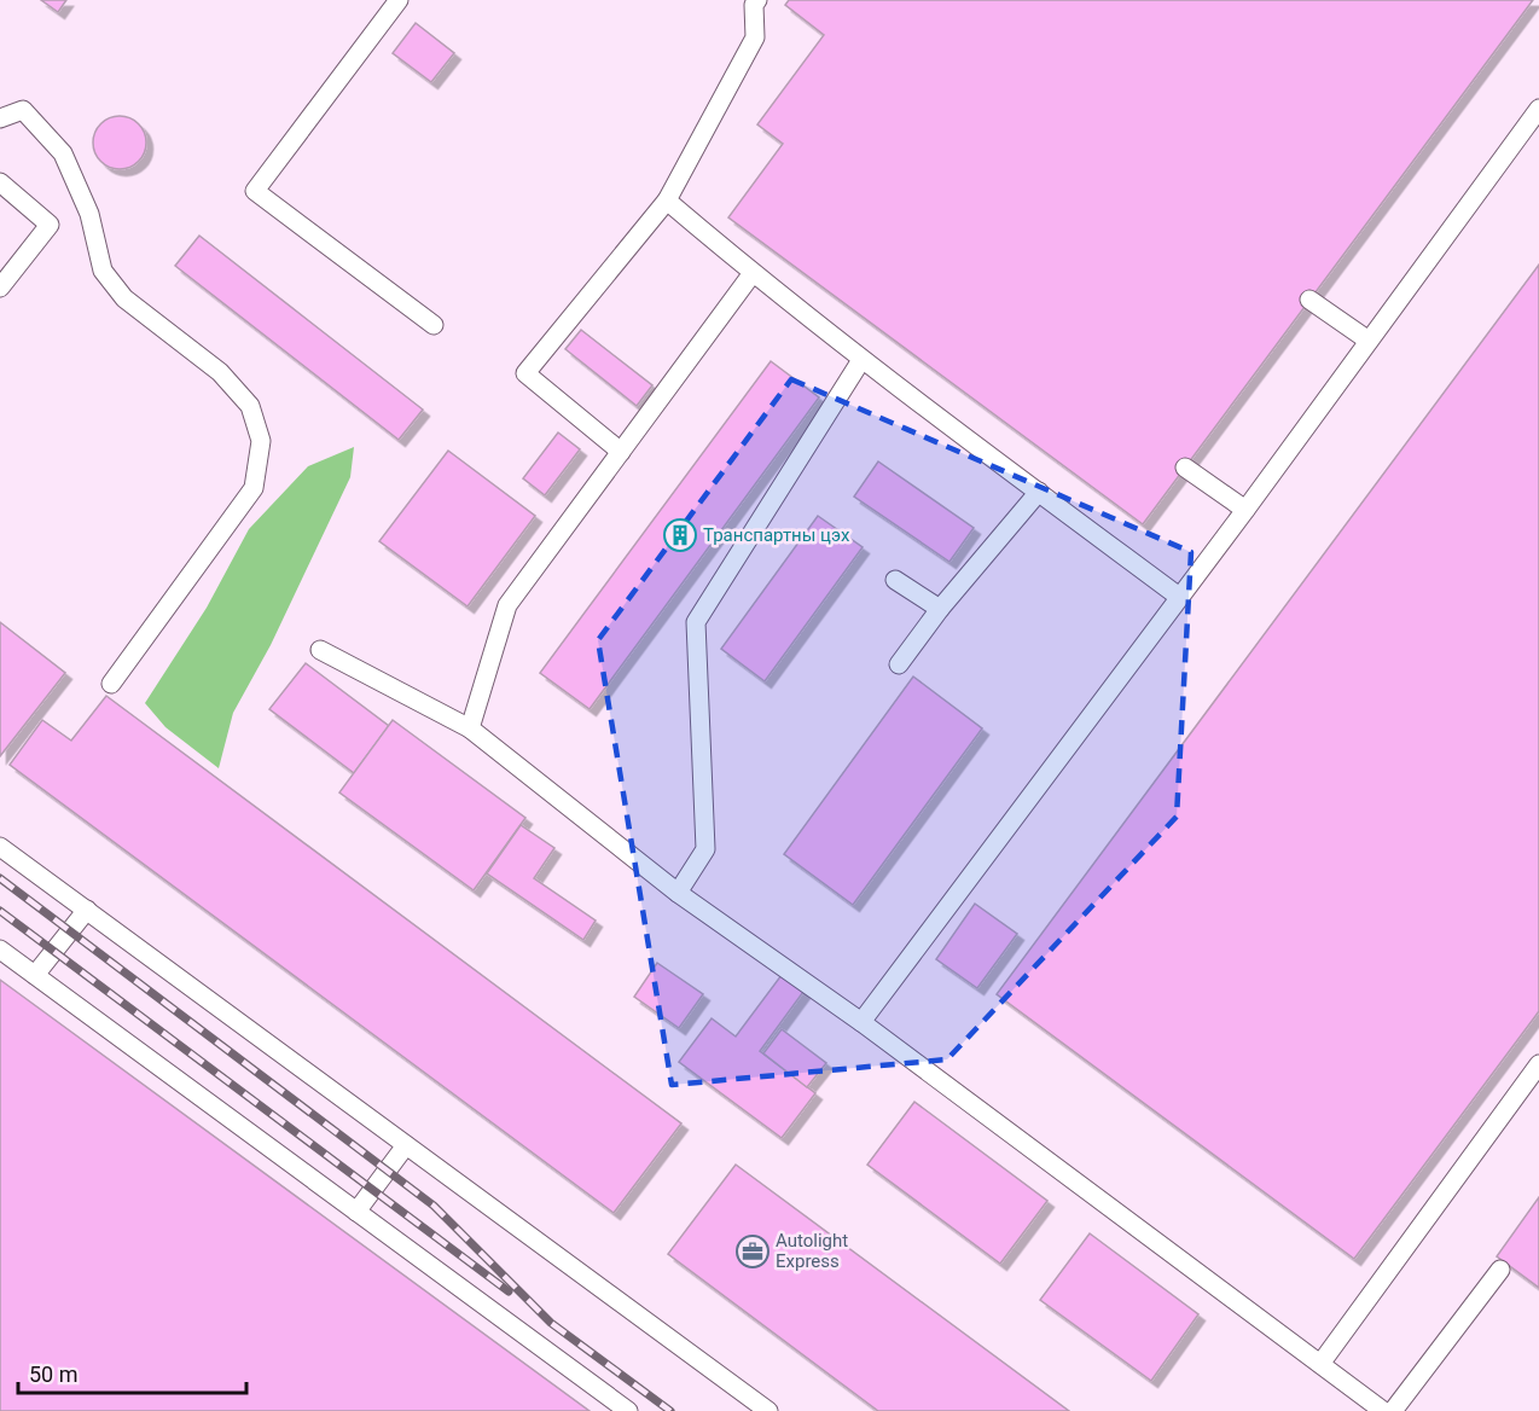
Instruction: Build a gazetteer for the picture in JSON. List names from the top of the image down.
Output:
{
  "places": {
    "building": ["Транспартны цэх"],
    "office": ["Autolight Express"]
  },
  "scale_bar": "50 m"
}
